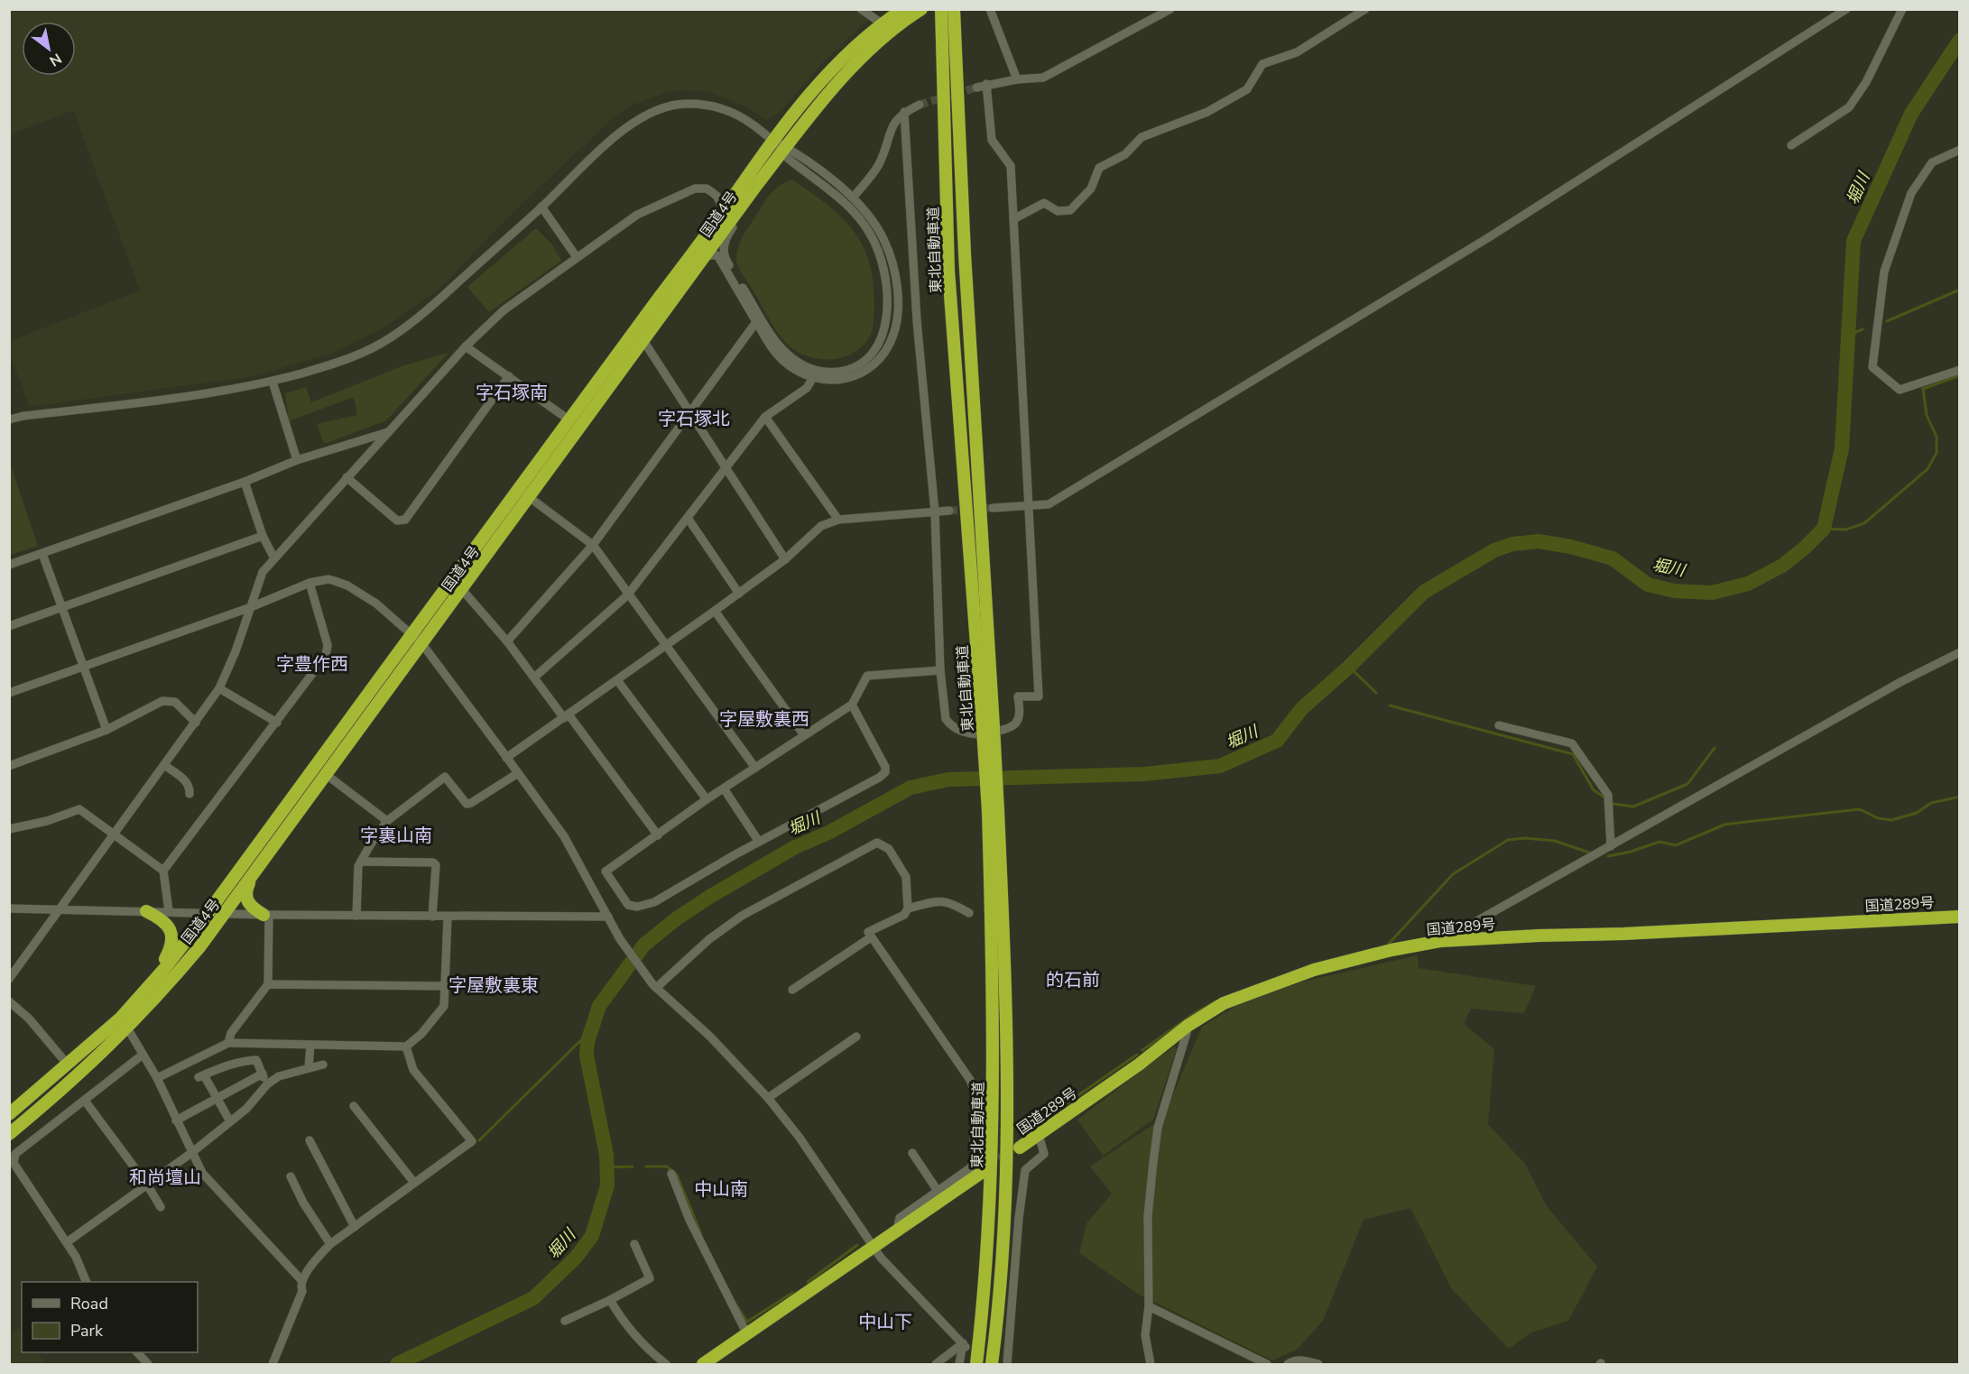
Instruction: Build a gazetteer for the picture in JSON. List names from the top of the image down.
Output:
{
  "streets": {
    "highway": ["国道4号", "東北自動車道", "国道289号"]
  },
  "districts": [
    "字石塚南",
    "字石塚北",
    "字豊作西",
    "字屋敷裏西",
    "字裏山南",
    "的石前",
    "字屋敷裏東",
    "和尚壇山",
    "中山南",
    "中山下"
  ],
  "water": ["堀川"],
  "legend": ["Road", "Park"],
  "north": "bottom right"
}
